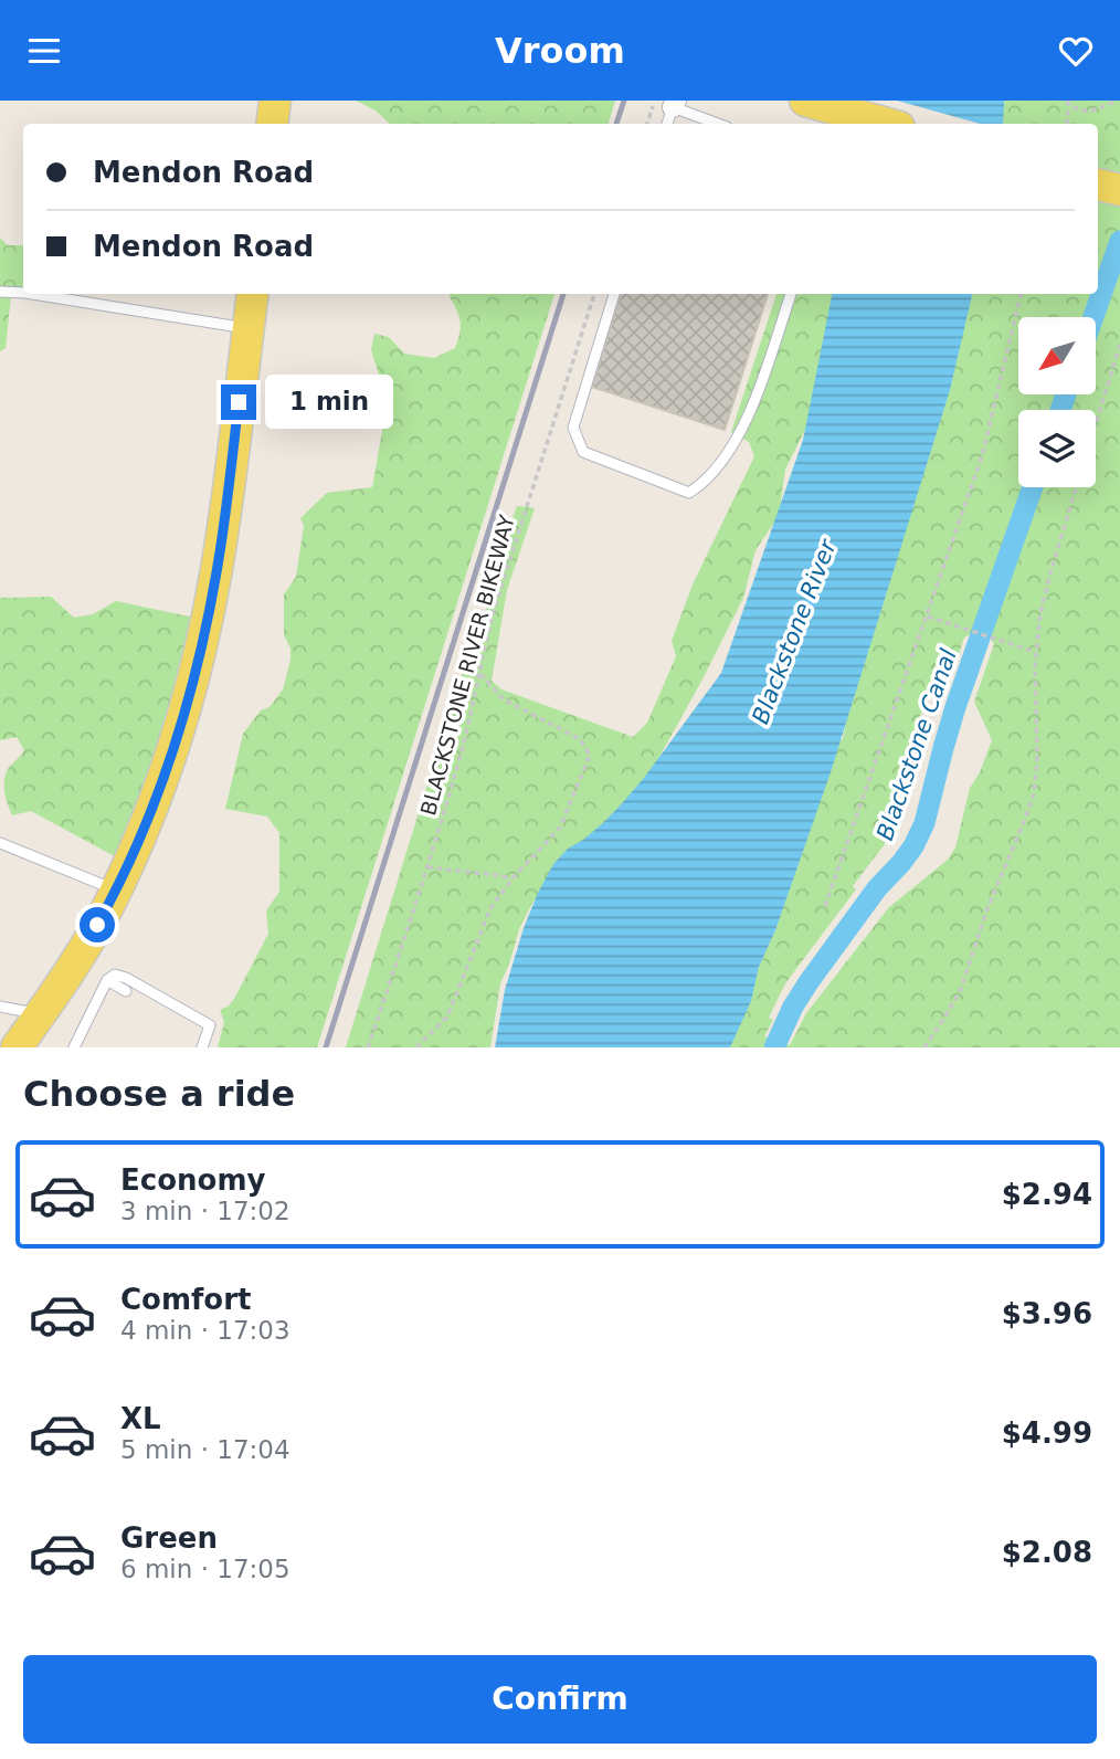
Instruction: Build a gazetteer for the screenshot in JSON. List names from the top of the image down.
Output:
{
  "streets": {
    "path": ["BLACKSTONE RIVER BIKEWAY"]
  },
  "water": ["Blackstone River", "Blackstone Canal"],
  "north": "bottom left",
  "page": {
    "header": "Vroom",
    "banner": ["Mendon Road", "Mendon Road"],
    "bubble": "1 min",
    "heading": "Choose a ride",
    "list": [
      {
        "name": "Economy",
        "note": "3 min · 17:02",
        "value": "$2.94"
      },
      {
        "name": "Comfort",
        "note": "4 min · 17:03",
        "value": "$3.96"
      },
      {
        "name": "XL",
        "note": "5 min · 17:04",
        "value": "$4.99"
      },
      {
        "name": "Green",
        "note": "6 min · 17:05",
        "value": "$2.08"
      }
    ],
    "buttons": "Confirm"
  }
}
